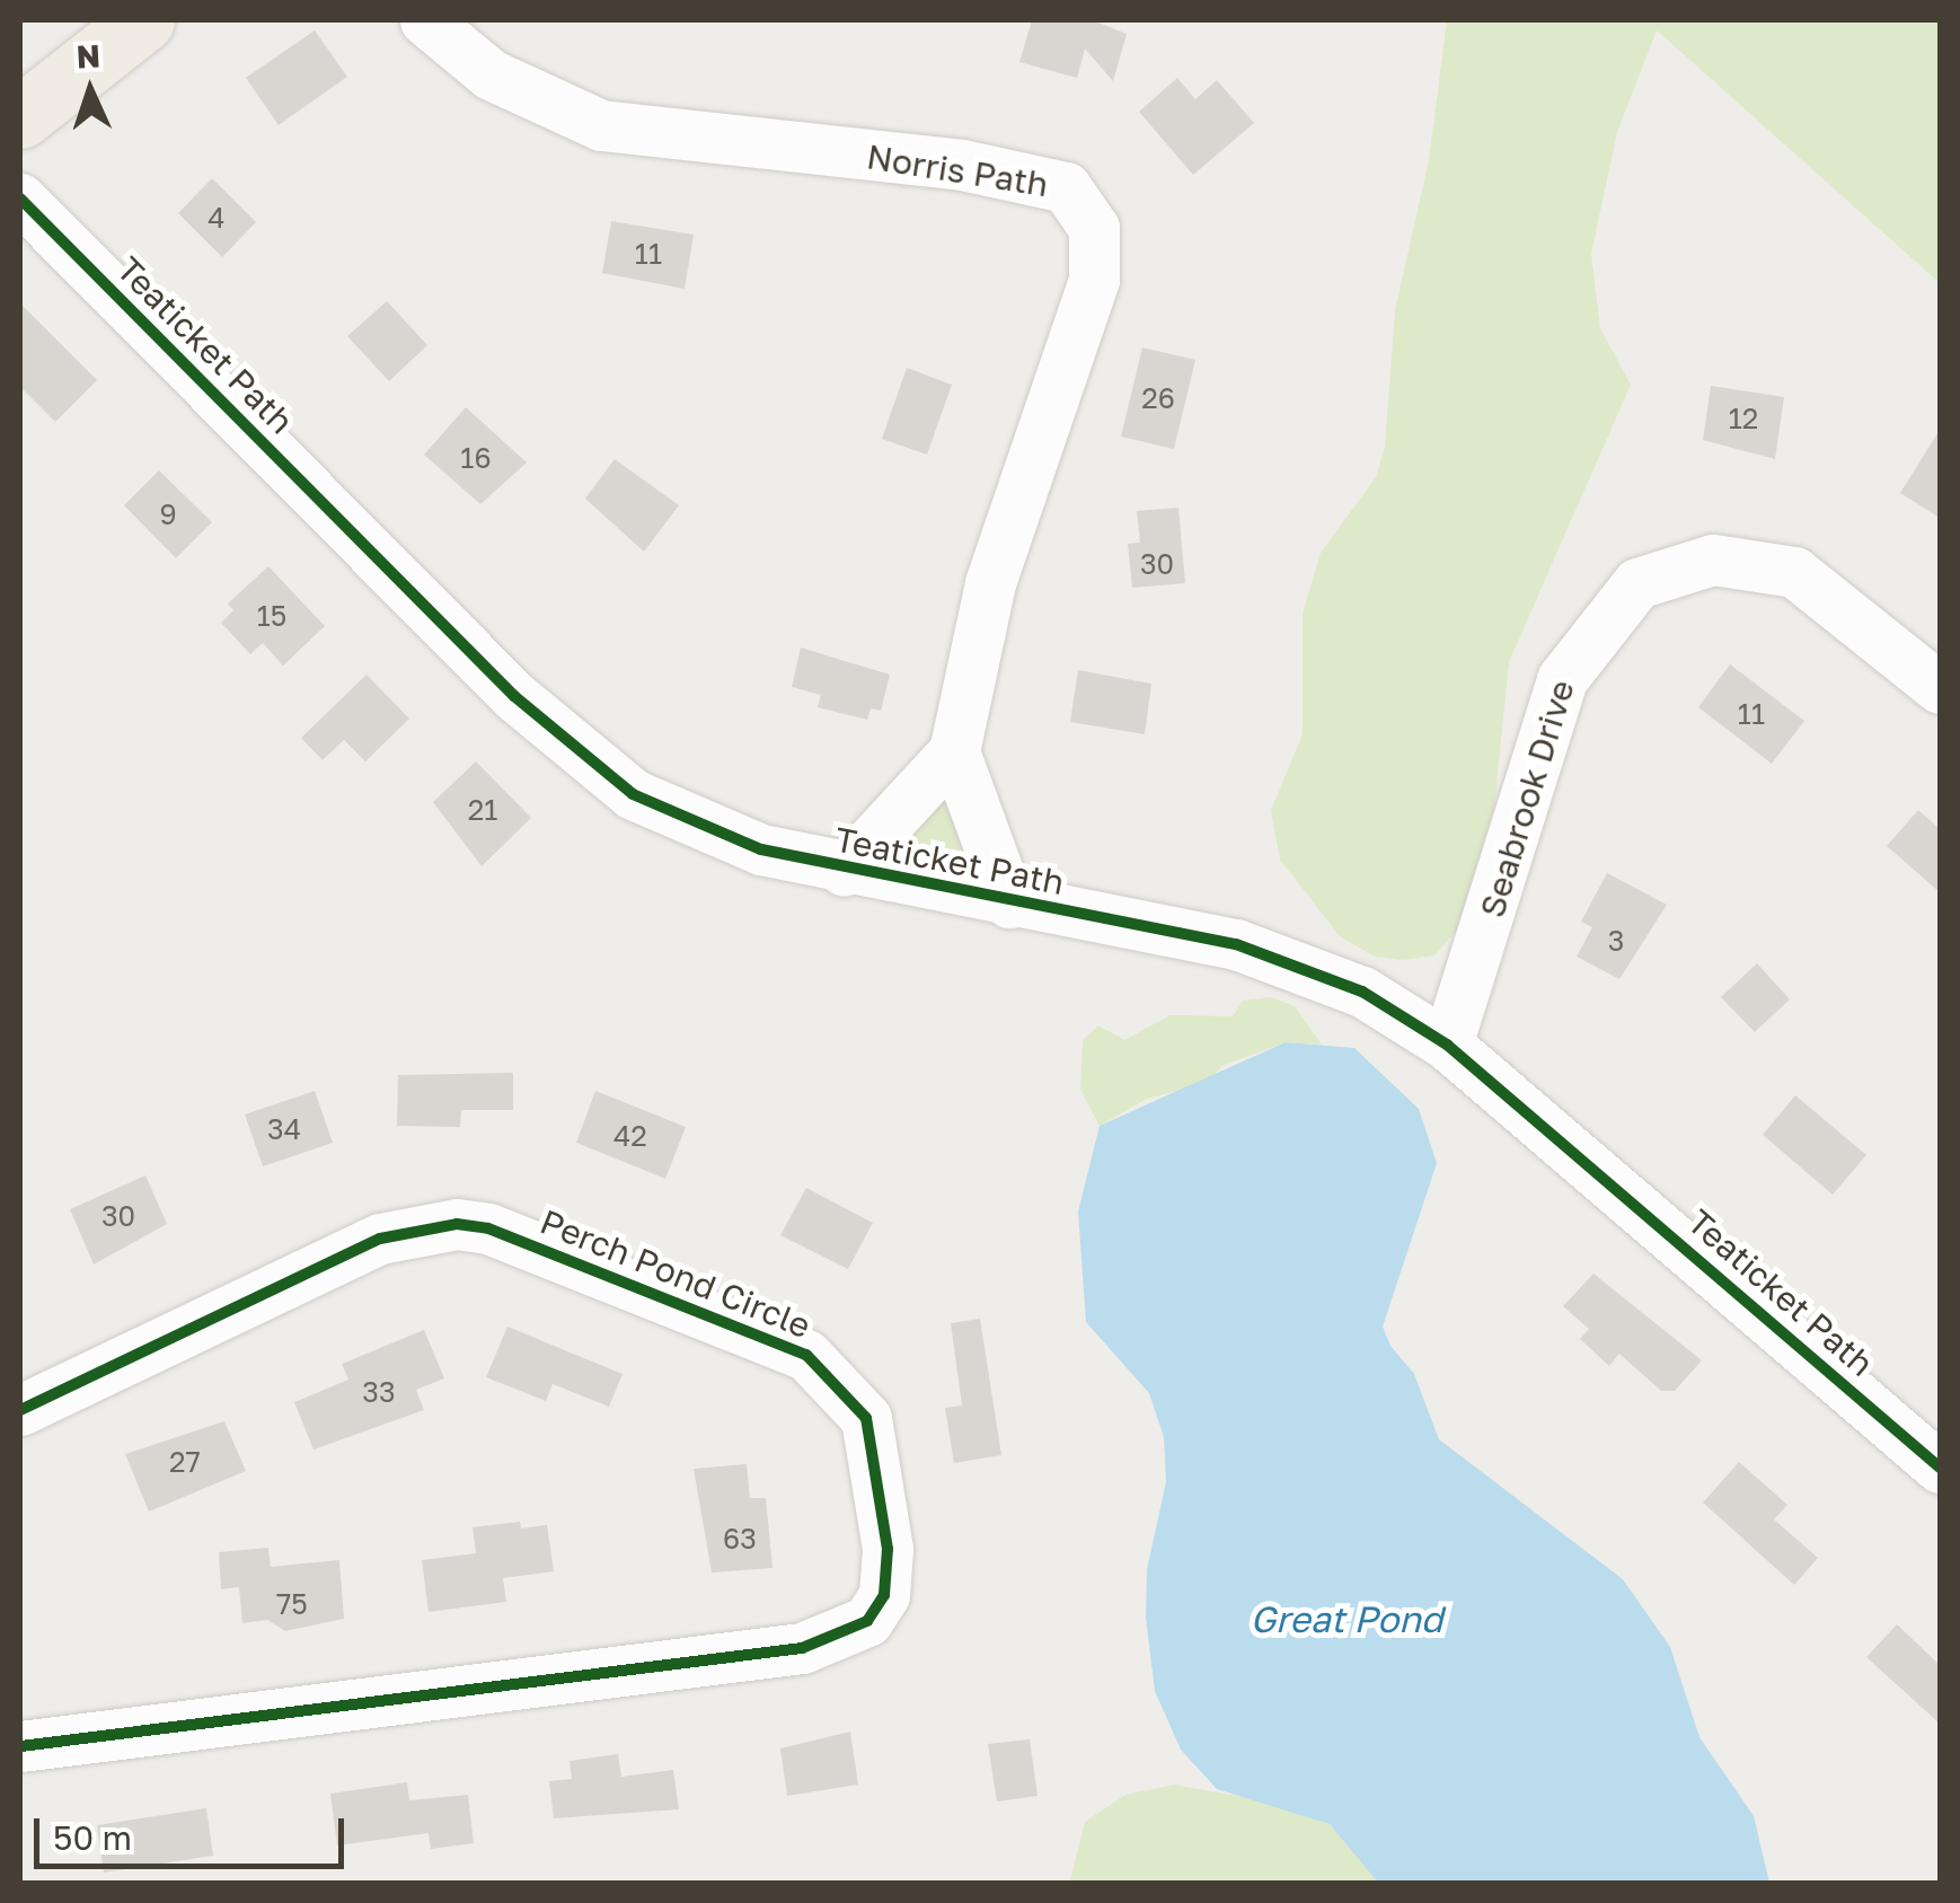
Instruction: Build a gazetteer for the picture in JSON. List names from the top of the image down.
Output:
{
  "streets": {
    "street": [
      "Norris Path",
      "Teaticket Path",
      "Seabrook Drive",
      "Perch Pond Circle"
    ]
  },
  "crossings": [
    ["Teaticket Path", "Seabrook Drive"]
  ],
  "water": ["Great Pond"],
  "house_numbers": [
    "4",
    "11",
    "26",
    "12",
    "16",
    "9",
    "30",
    "15",
    "11",
    "21",
    "3",
    "34",
    "42",
    "30",
    "33",
    "27",
    "63",
    "75"
  ],
  "scale_bar": "50 m",
  "north": "top"
}
